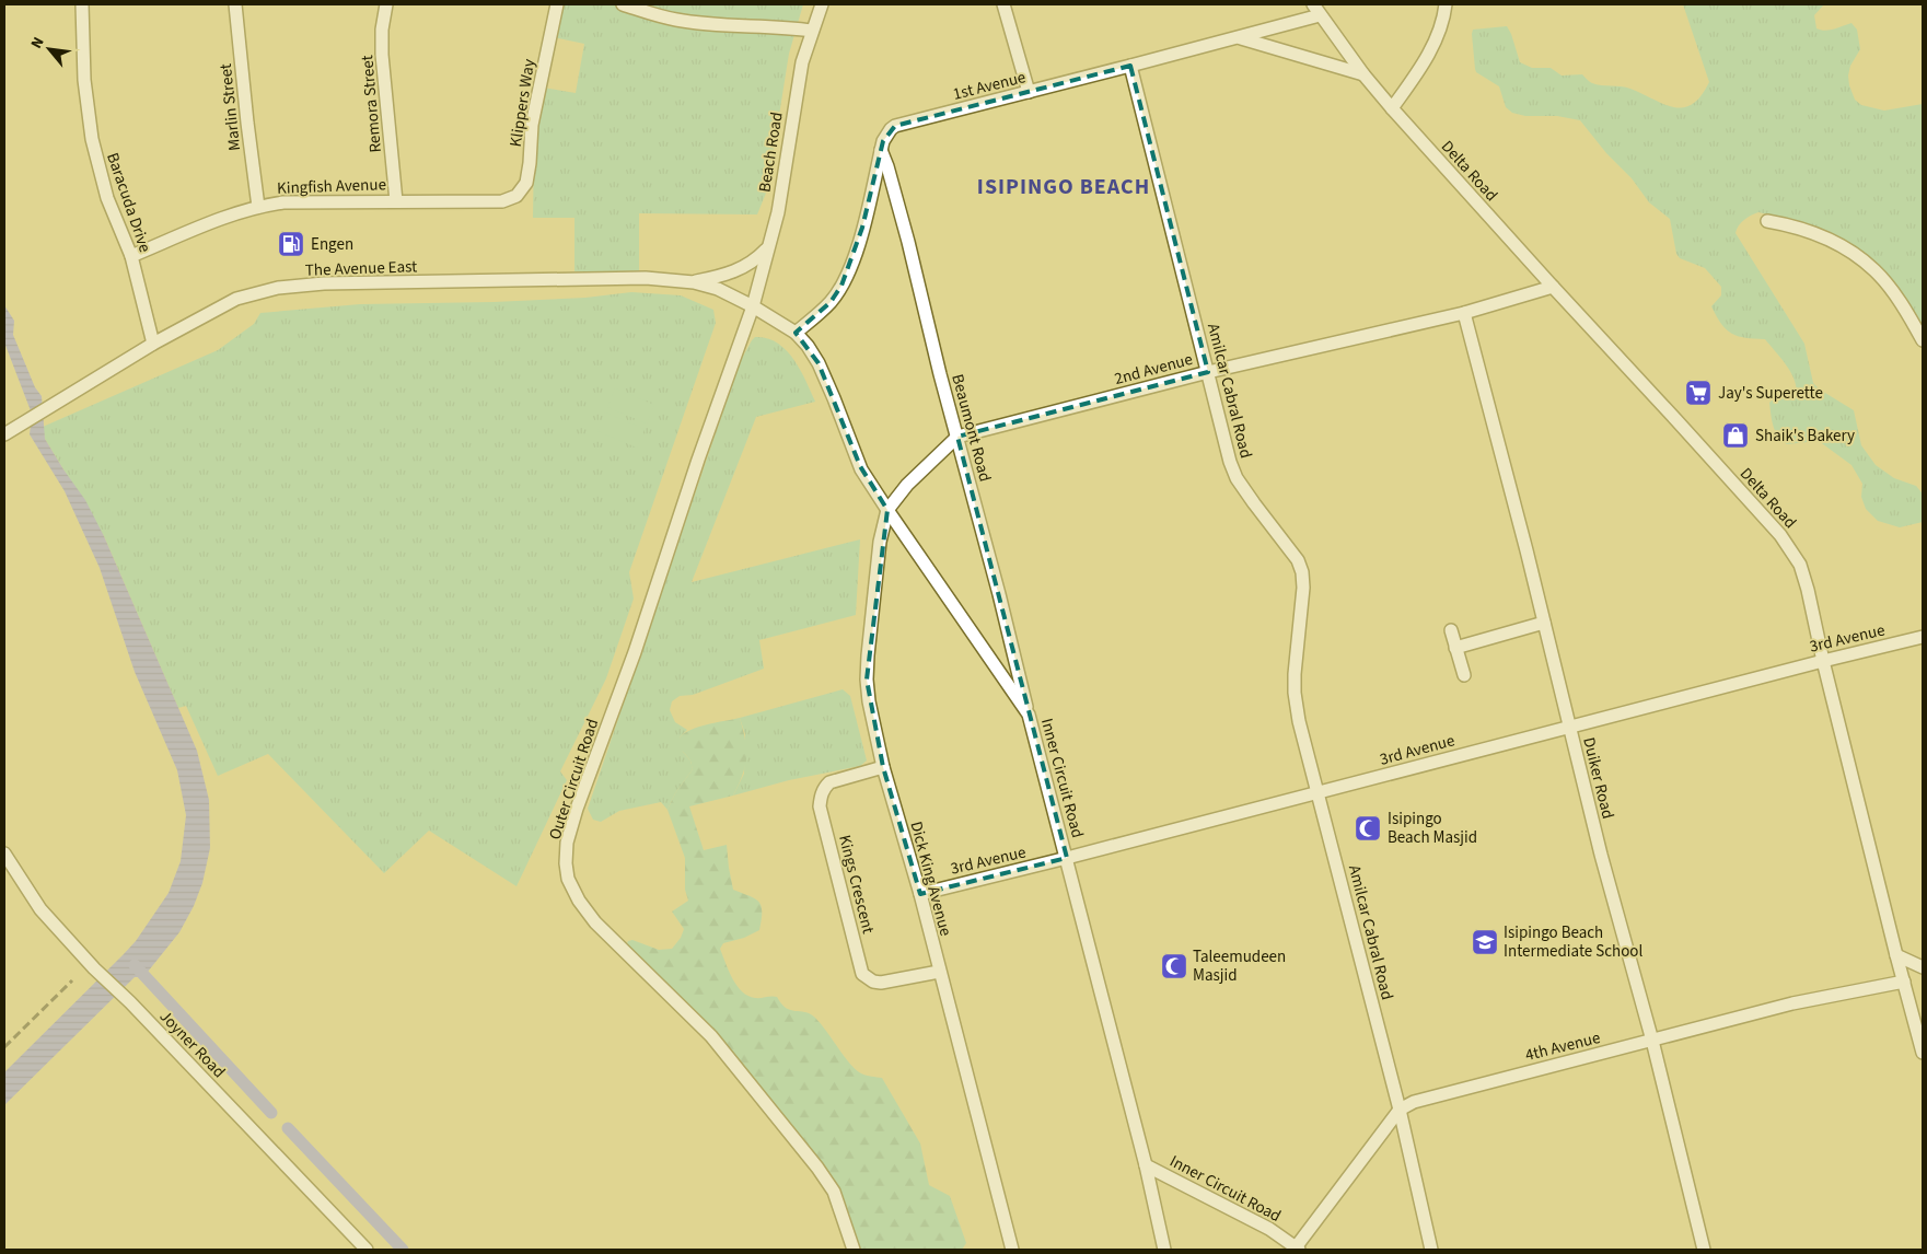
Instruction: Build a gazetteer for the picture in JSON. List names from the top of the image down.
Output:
{
  "streets": {
    "street": [
      "1st Avenue",
      "Klippers Way",
      "Remora Street",
      "Marlin Street",
      "Beach Road",
      "Delta Road",
      "Kingfish Avenue",
      "Baracuda Drive",
      "The Avenue East",
      "2nd Avenue",
      "Amilcar Cabral Road",
      "Beaumont Road",
      "3rd Avenue",
      "Inner Circuit Road",
      "Duiker Road",
      "Outer Circuit Road",
      "Dick King Avenue",
      "Kings Crescent",
      "Joyner Road",
      "4th Avenue"
    ]
  },
  "crossings": [
    ["1st Avenue", "Delta Road"],
    ["1st Avenue", "Amilcar Cabral Road"],
    ["1st Avenue", "Beaumont Road"],
    ["1st Avenue", "Inner Circuit Road"],
    ["Klippers Way", "Kingfish Avenue"],
    ["Remora Street", "Kingfish Avenue"],
    ["Marlin Street", "Kingfish Avenue"],
    ["Beach Road", "The Avenue East"],
    ["Beach Road", "Inner Circuit Road"],
    ["Beach Road", "Outer Circuit Road"],
    ["Delta Road", "2nd Avenue"],
    ["Delta Road", "3rd Avenue"],
    ["Delta Road", "4th Avenue"],
    ["Kingfish Avenue", "Baracuda Drive"],
    ["Baracuda Drive", "The Avenue East"],
    ["The Avenue East", "Inner Circuit Road"],
    ["The Avenue East", "Outer Circuit Road"],
    ["2nd Avenue", "Amilcar Cabral Road"],
    ["2nd Avenue", "Beaumont Road"],
    ["2nd Avenue", "Inner Circuit Road"],
    ["2nd Avenue", "Duiker Road"],
    ["2nd Avenue", "Dick King Avenue"],
    ["Amilcar Cabral Road", "3rd Avenue"],
    ["Amilcar Cabral Road", "4th Avenue"],
    ["Beaumont Road", "Inner Circuit Road"],
    ["3rd Avenue", "Inner Circuit Road"],
    ["3rd Avenue", "Duiker Road"],
    ["3rd Avenue", "Dick King Avenue"],
    ["Inner Circuit Road", "Outer Circuit Road"],
    ["Inner Circuit Road", "Dick King Avenue"],
    ["Duiker Road", "4th Avenue"],
    ["Dick King Avenue", "Kings Crescent"]
  ],
  "districts": ["ISIPINGO BEACH"],
  "places": {
    "fuel station": ["Engen"],
    "supermarket": ["Jay's Superette"],
    "shop": ["Shaik's Bakery"],
    "mosque": ["Isipingo Beach Masjid", "Taleemudeen Masjid"],
    "school or university": ["Isipingo Beach Intermediate School"]
  },
  "north": "top left"
}
